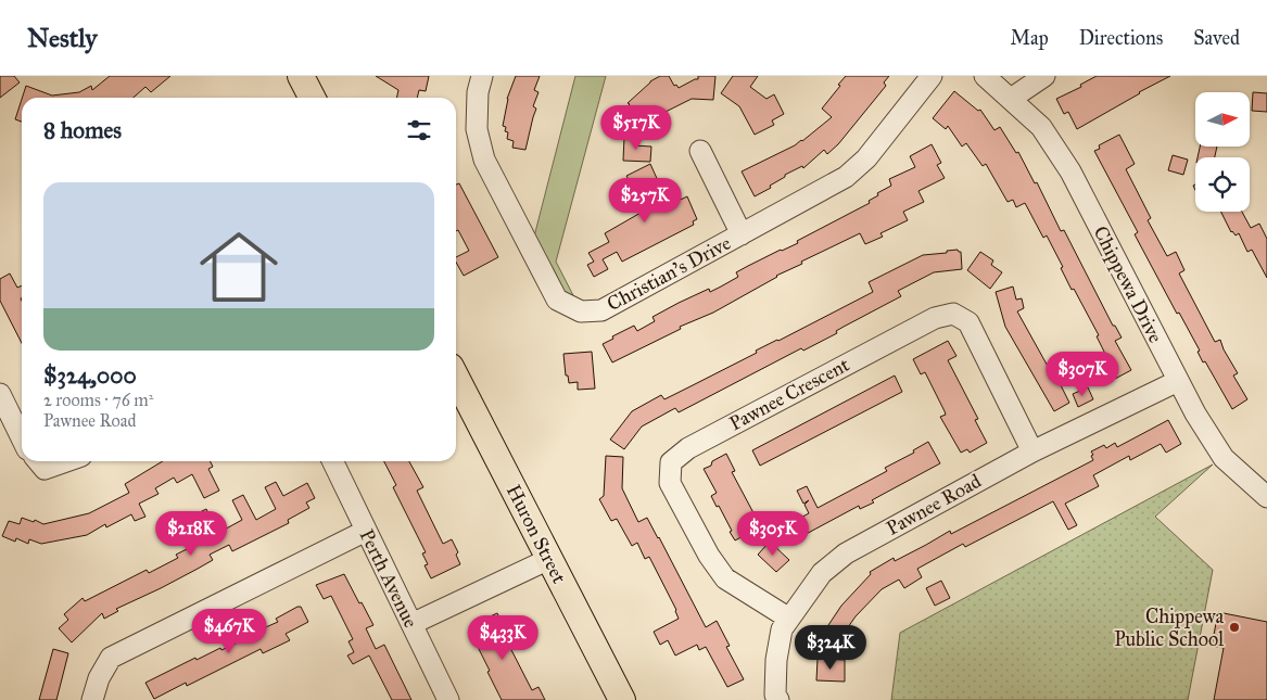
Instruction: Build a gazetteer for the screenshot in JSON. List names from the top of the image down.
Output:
{
  "streets": {
    "main road": ["Huron Street"],
    "street": [
      "Christian's Drive",
      "Chippewa Drive",
      "Pawnee Crescent",
      "Pawnee Road",
      "Perth Avenue"
    ]
  },
  "crossings": [
    ["Chippewa Drive", "Pawnee Road"],
    ["Pawnee Crescent", "Pawnee Road"]
  ],
  "places": ["Chippewa Public School"],
  "north": "right",
  "page": {
    "header": "Nestly",
    "nav": ["Map", "Directions", "Saved"],
    "heading": "8 homes",
    "price": [
      "$517K",
      "$257K",
      "$307K",
      "$218K",
      "$305K",
      "$467K",
      "$433K",
      "$324K"
    ],
    "list": [
      {
        "name": "$324,000",
        "note": "2 rooms · 76 m² · Pawnee Road"
      }
    ]
  }
}
